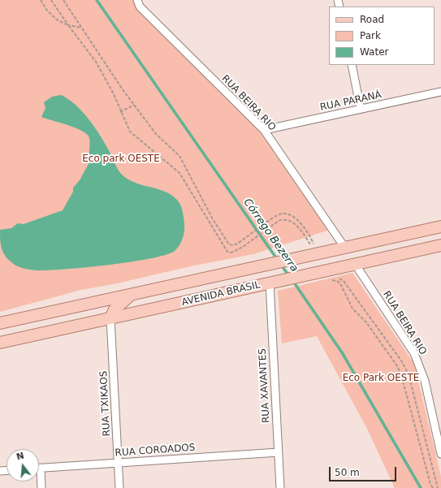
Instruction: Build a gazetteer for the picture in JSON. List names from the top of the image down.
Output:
{
  "streets": {
    "main road": ["AVENIDA BRASIL"],
    "street": [
      "RUA PARANÁ",
      "RUA BEIRA RIO",
      "RUA XAVANTES",
      "RUA TXIKAOS",
      "RUA COROADOS"
    ]
  },
  "crossings": [
    ["RUA PARANÁ", "RUA BEIRA RIO"],
    ["RUA BEIRA RIO", "AVENIDA BRASIL"],
    ["AVENIDA BRASIL", "RUA XAVANTES"],
    ["AVENIDA BRASIL", "RUA TXIKAOS"],
    ["RUA XAVANTES", "RUA COROADOS"],
    ["RUA TXIKAOS", "RUA COROADOS"]
  ],
  "water": ["Córrego Bezerra"],
  "parks": ["Eco park OESTE", "Eco Park OESTE"],
  "legend": ["Road", "Park", "Water"],
  "scale_bar": "50 m",
  "north": "top"
}
